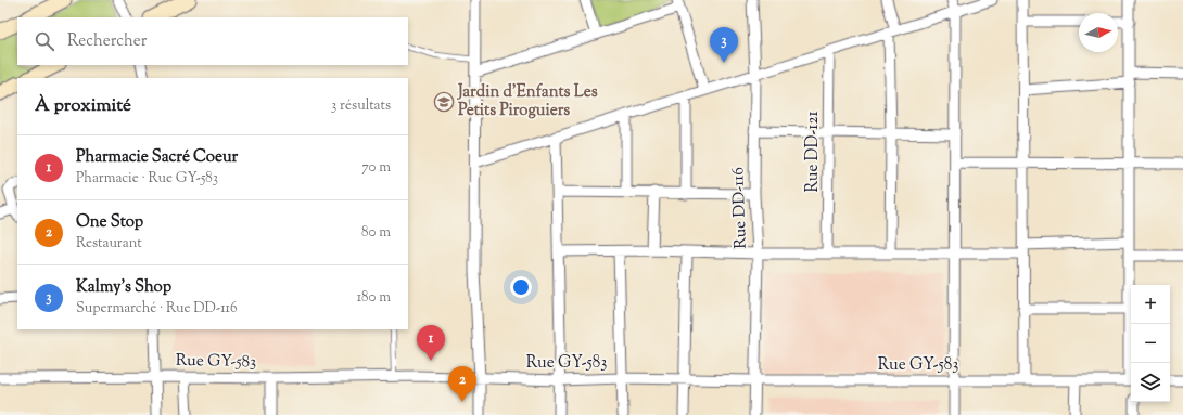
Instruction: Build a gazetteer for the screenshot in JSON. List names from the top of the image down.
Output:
{
  "streets": {
    "street": ["Rue DD-121", "Rue DD-116", "Rue GY-583"]
  },
  "crossings": [
    ["Rue DD-116", "Rue GY-583"]
  ],
  "places": {
    "school or university": ["Jardin d'Enfants Les Petits Piroguiers"]
  },
  "north": "right",
  "page": {
    "search": "Rechercher",
    "pins": ["3", "1", "2"],
    "heading": ["À proximité", "3 résultats"],
    "list": [
      {
        "mark": "1",
        "name": "Pharmacie Sacré Coeur",
        "note": "Pharmacie · Rue GY-583",
        "value": "70 m"
      },
      {
        "mark": "2",
        "name": "One Stop",
        "note": "Restaurant",
        "value": "80 m"
      },
      {
        "mark": "3",
        "name": "Kalmy's Shop",
        "note": "Supermarché · Rue DD-116",
        "value": "180 m"
      }
    ],
    "map_buttons": ["+", "−"]
  }
}
